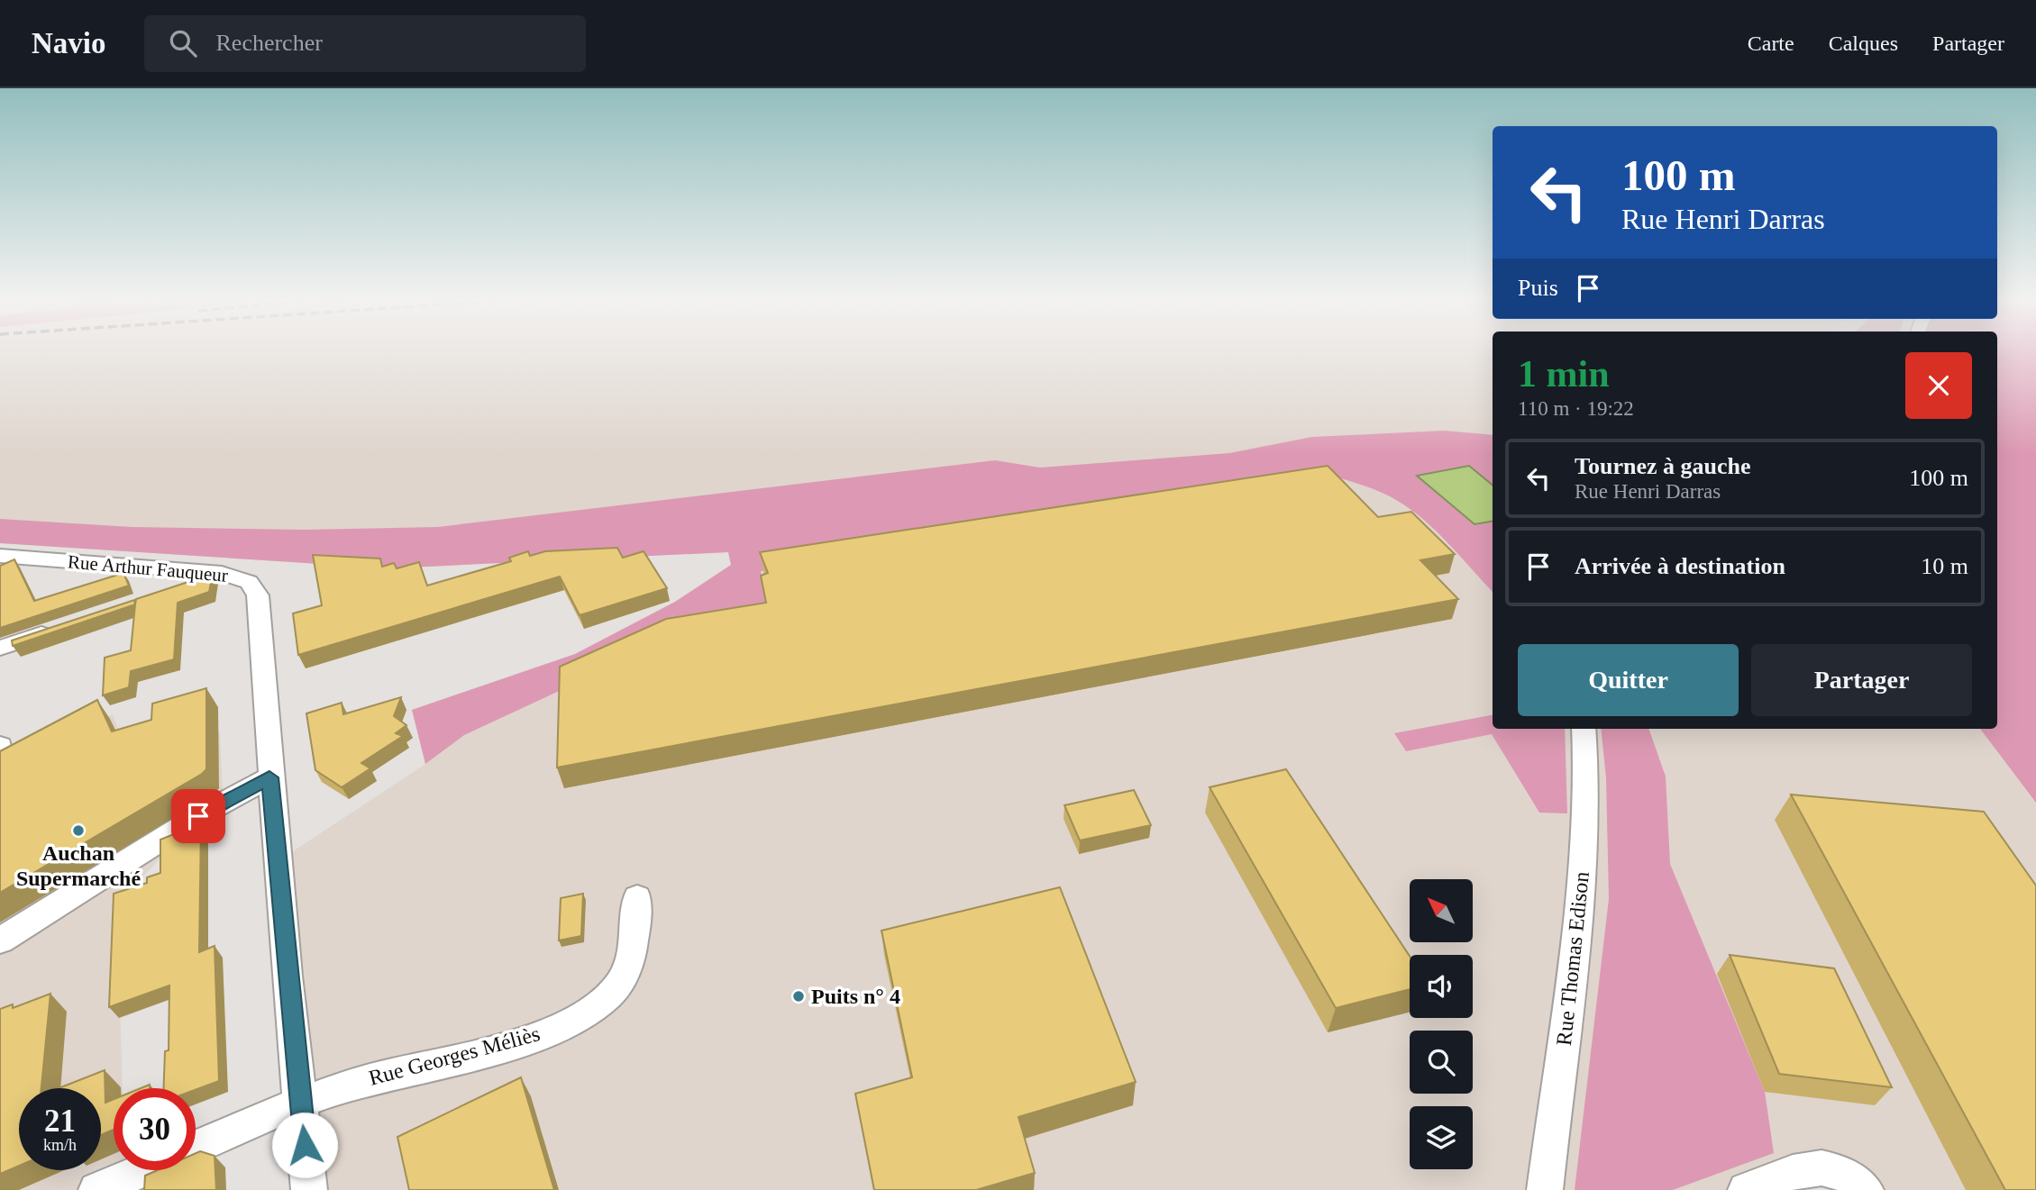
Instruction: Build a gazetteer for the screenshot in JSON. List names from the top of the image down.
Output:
{
  "streets": {
    "street": ["Rue Arthur Fauqueur", "Rue Thomas Edison", "Rue Georges Méliès"]
  },
  "crossings": [
    ["Rue Arthur Fauqueur", "Rue Georges Méliès"]
  ],
  "places": ["Auchan Supermarché", "Puits n° 4"],
  "north": "top left",
  "page": {
    "header": "Navio",
    "search": "Rechercher",
    "nav": ["Carte", "Calques", "Partager"],
    "turn": ["100 m", "Rue Henri Darras"],
    "then": "Puis",
    "heading": ["1 min", "110 m · 19:22"],
    "list": [
      {
        "name": "Tournez à gauche",
        "note": "Rue Henri Darras",
        "value": "100 m"
      },
      {
        "name": "Arrivée à destination",
        "value": "10 m"
      }
    ],
    "buttons": ["Quitter", "Partager"],
    "speed": "21 km/h",
    "limit": "30"
  }
}
